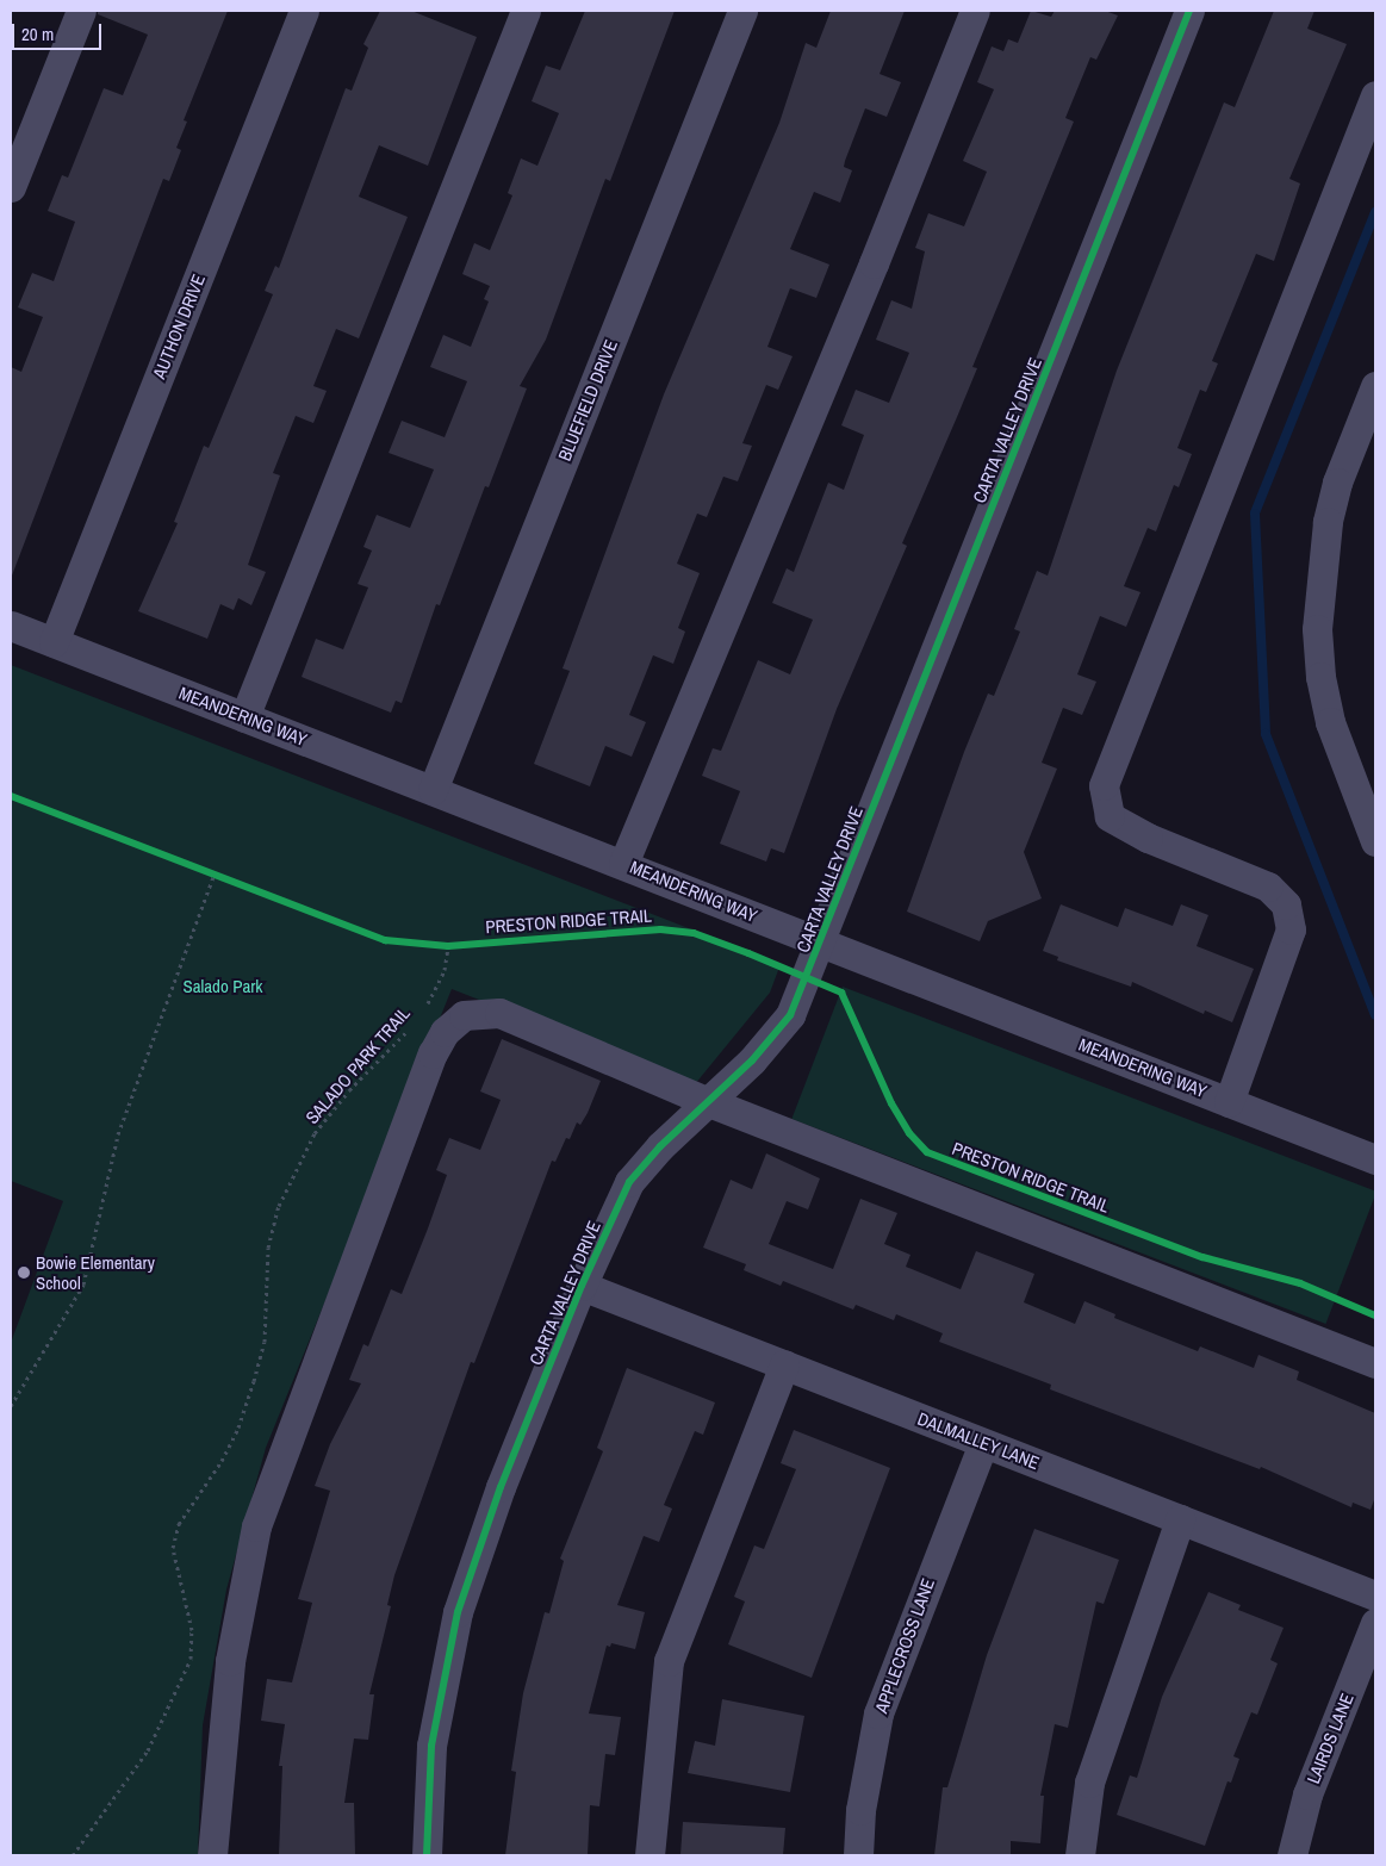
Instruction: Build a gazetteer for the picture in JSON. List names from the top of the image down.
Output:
{
  "streets": {
    "street": [
      "AUTHON DRIVE",
      "BLUEFIELD DRIVE",
      "CARTA VALLEY DRIVE",
      "MEANDERING WAY",
      "DALMALLEY LANE",
      "APPLECROSS LANE",
      "LAIRDS LANE"
    ],
    "path": ["SALADO PARK TRAIL"],
    "cycle path": ["PRESTON RIDGE TRAIL"]
  },
  "crossings": [
    ["AUTHON DRIVE", "MEANDERING WAY"],
    ["BLUEFIELD DRIVE", "MEANDERING WAY"],
    ["CARTA VALLEY DRIVE", "MEANDERING WAY"],
    ["CARTA VALLEY DRIVE", "DALMALLEY LANE"],
    ["DALMALLEY LANE", "APPLECROSS LANE"]
  ],
  "parks": ["Salado Park"],
  "places": ["Bowie Elementary School"],
  "scale_bar": "20 m"
}
